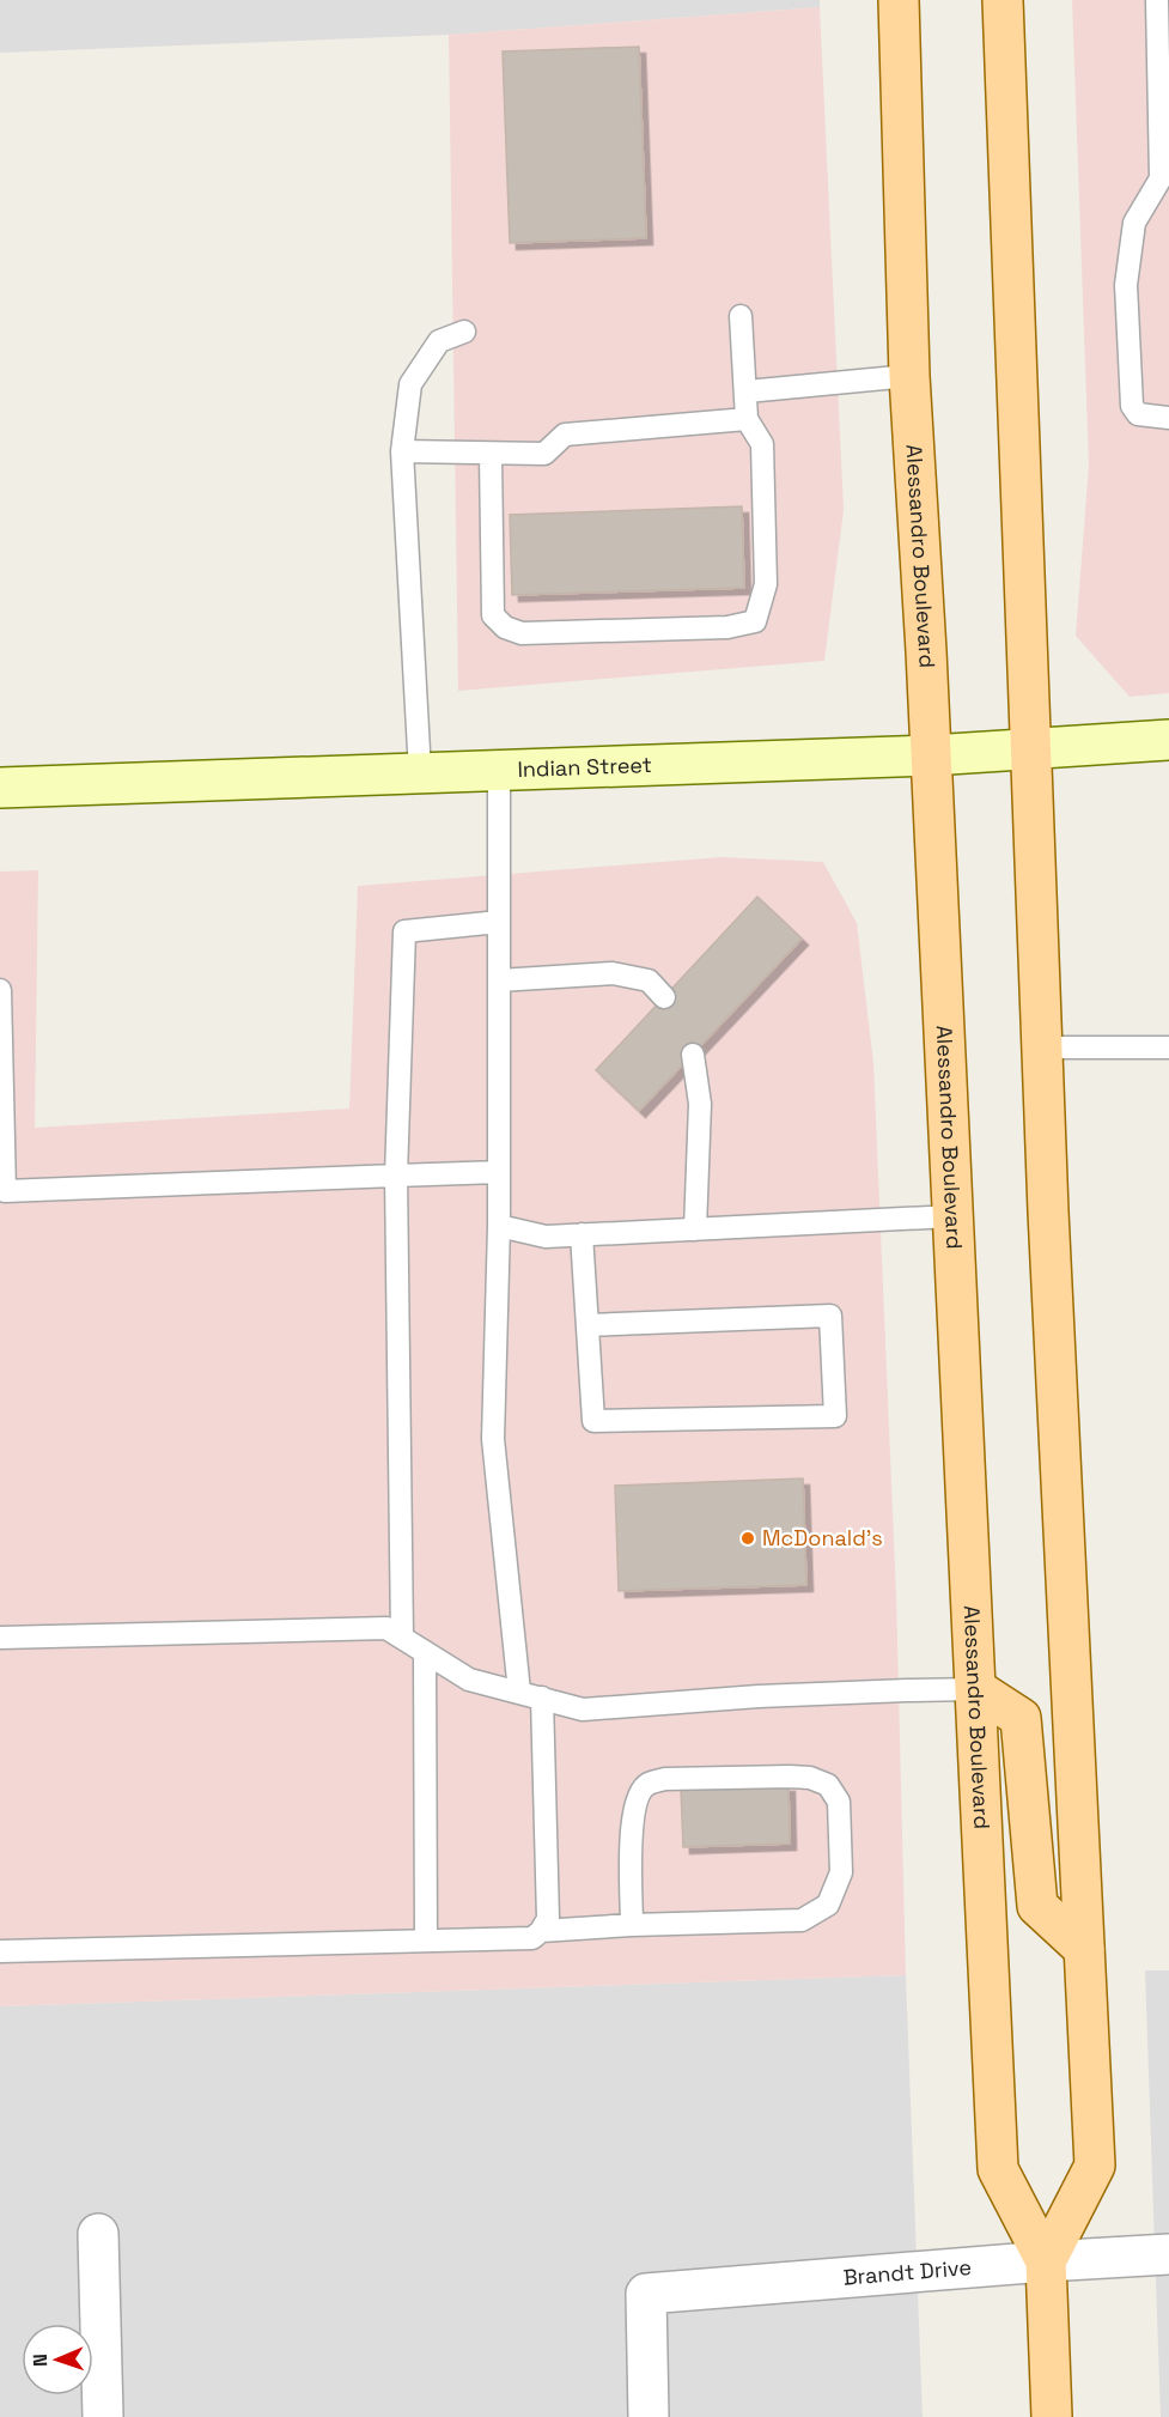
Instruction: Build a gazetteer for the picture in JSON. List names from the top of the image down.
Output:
{
  "streets": {
    "main road": ["Alessandro Boulevard", "Indian Street"],
    "street": ["Brandt Drive"]
  },
  "crossings": [
    ["Alessandro Boulevard", "Indian Street"],
    ["Alessandro Boulevard", "Brandt Drive"]
  ],
  "places": ["McDonald's"],
  "north": "left"
}
